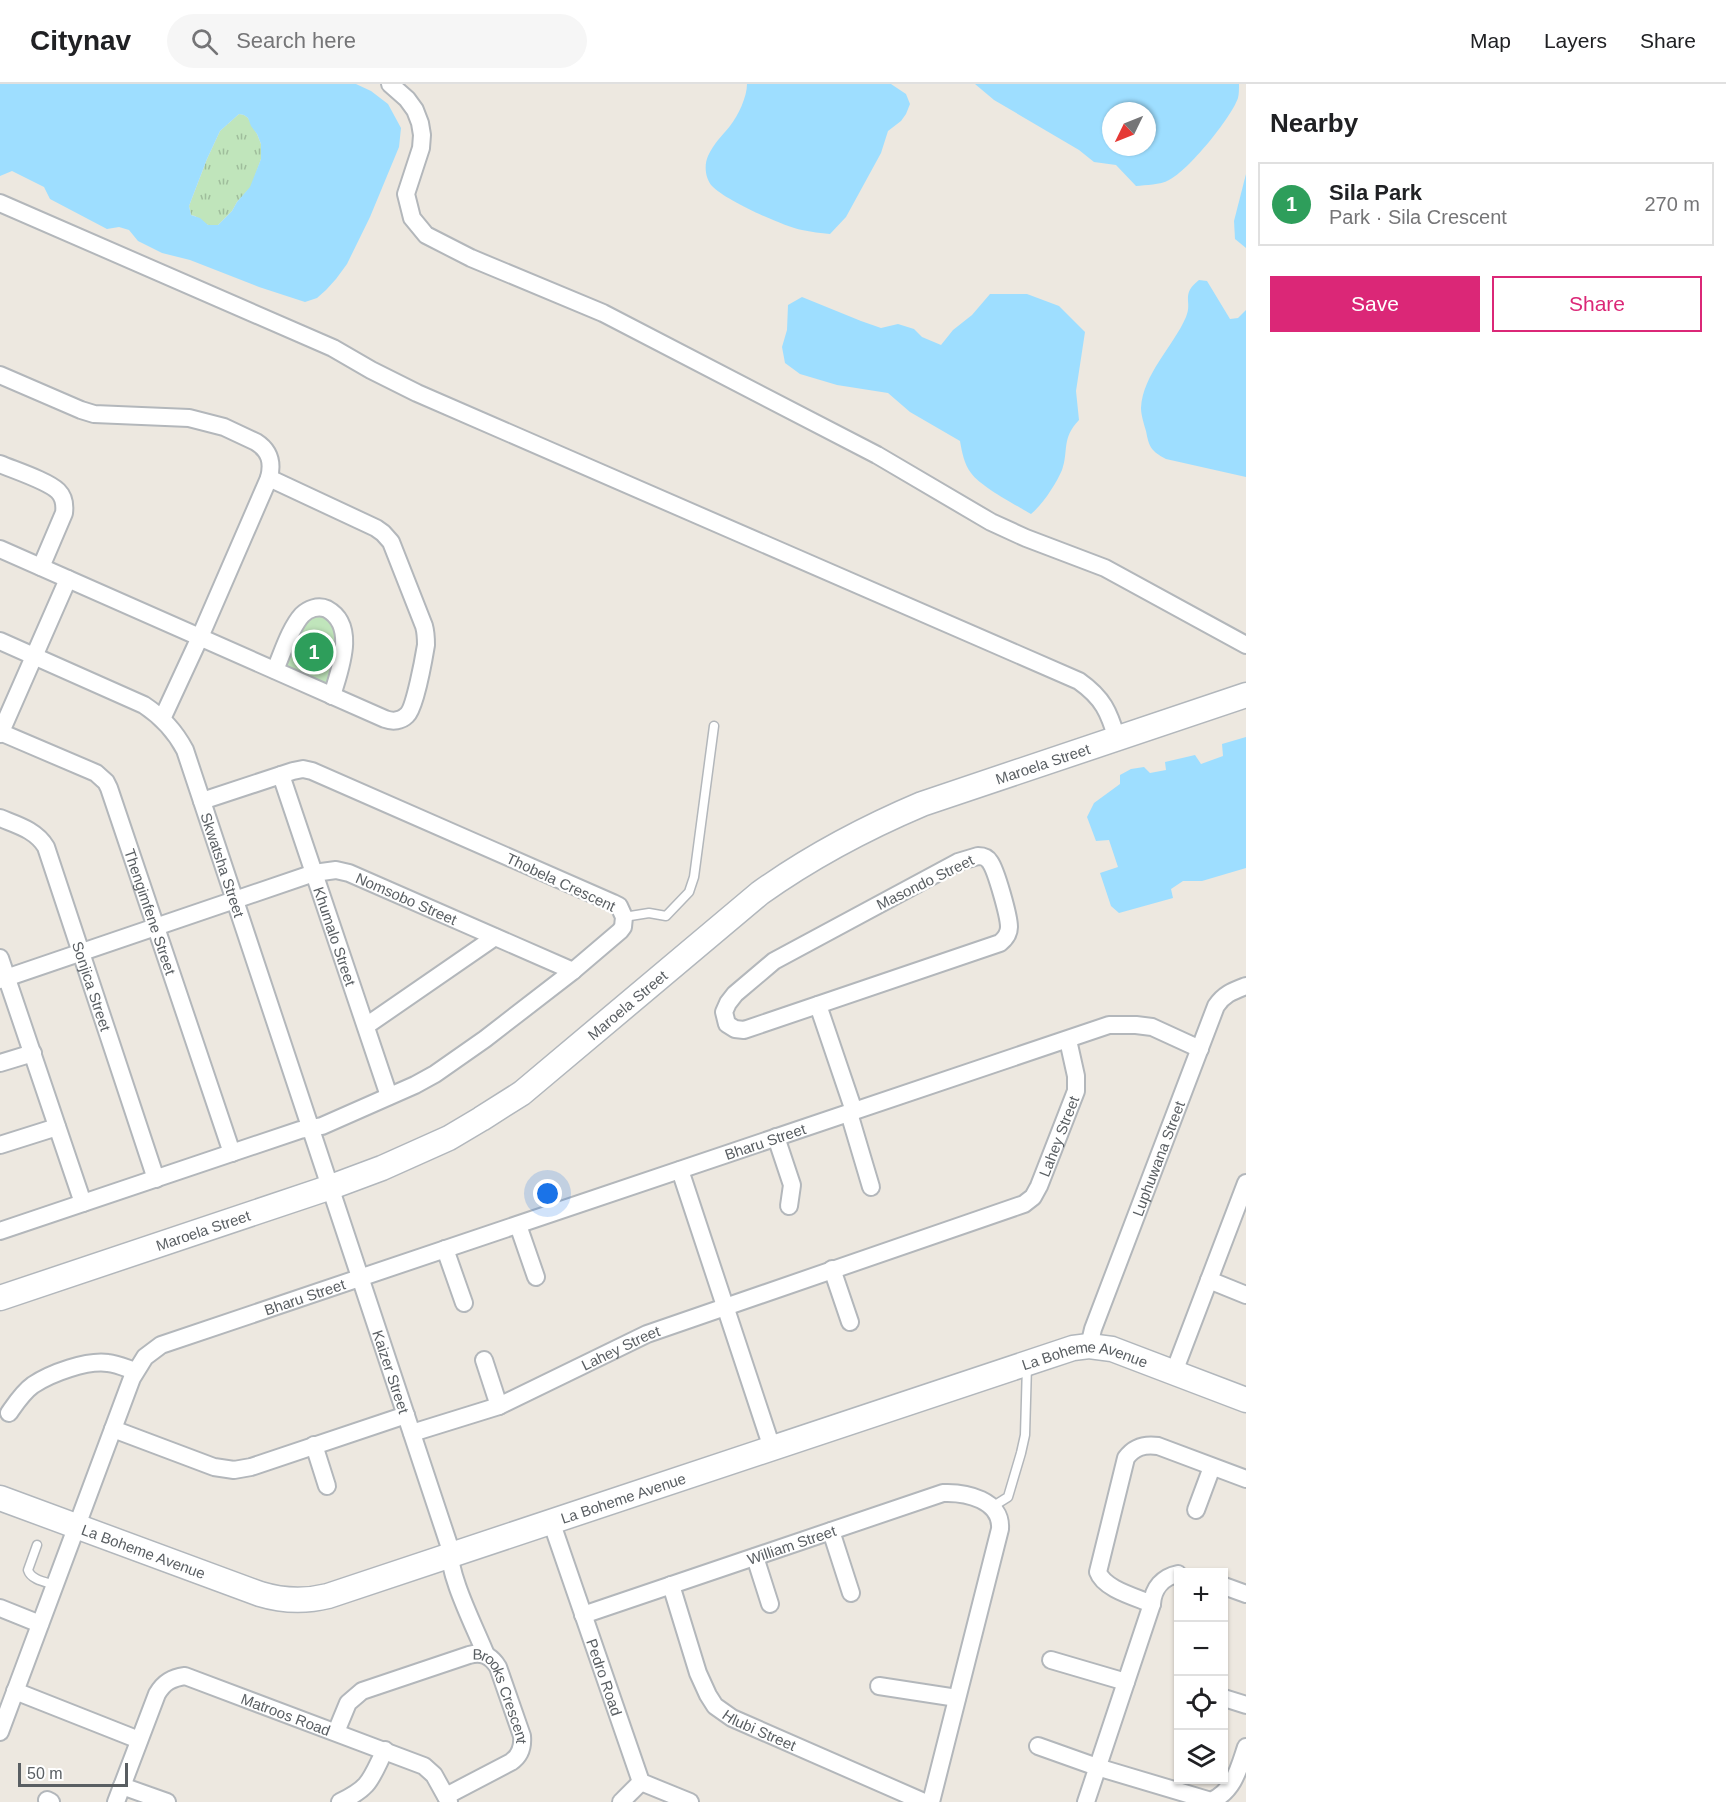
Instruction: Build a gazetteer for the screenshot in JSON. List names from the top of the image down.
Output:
{
  "streets": {
    "street": [
      "Maroela Street",
      "Skwatsha Street",
      "Thobela Crescent",
      "Masondo Street",
      "Nomsobo Street",
      "Thengimfene Street",
      "Khumalo Street",
      "Sonjica Street",
      "Lahey Street",
      "Bharu Street",
      "Luphuwana Street",
      "La Boheme Avenue",
      "Kaizer Street",
      "William Street",
      "Pedro Road",
      "Brooks Crescent",
      "Matroos Road",
      "Hlubi Street"
    ]
  },
  "crossings": [
    ["Maroela Street", "Skwatsha Street"],
    ["Maroela Street", "Kaizer Street"],
    ["Skwatsha Street", "Thobela Crescent"],
    ["Skwatsha Street", "Nomsobo Street"],
    ["Skwatsha Street", "Kaizer Street"],
    ["Thobela Crescent", "Nomsobo Street"],
    ["Thobela Crescent", "Thengimfene Street"],
    ["Thobela Crescent", "Khumalo Street"],
    ["Thobela Crescent", "Sonjica Street"],
    ["Nomsobo Street", "Thengimfene Street"],
    ["Nomsobo Street", "Khumalo Street"],
    ["Nomsobo Street", "Sonjica Street"],
    ["Lahey Street", "Bharu Street"],
    ["Lahey Street", "Kaizer Street"],
    ["Bharu Street", "Luphuwana Street"],
    ["Bharu Street", "La Boheme Avenue"],
    ["Bharu Street", "Kaizer Street"],
    ["Luphuwana Street", "La Boheme Avenue"],
    ["La Boheme Avenue", "Kaizer Street"],
    ["La Boheme Avenue", "Pedro Road"],
    ["Kaizer Street", "Brooks Crescent"],
    ["William Street", "Pedro Road"],
    ["William Street", "Hlubi Street"],
    ["Brooks Crescent", "Matroos Road"]
  ],
  "scale_bar": "50 m",
  "north": "bottom left",
  "page": {
    "header": "Citynav",
    "search": "Search here",
    "nav": ["Map", "Layers", "Share"],
    "heading": "Nearby",
    "list": [
      {
        "mark": "1",
        "name": "Sila Park",
        "note": "Park · Sila Crescent",
        "value": "270 m"
      }
    ],
    "buttons": ["Save", "Share"],
    "pins": "1",
    "map_buttons": ["+", "−"],
    "scale": "50 m"
  }
}
